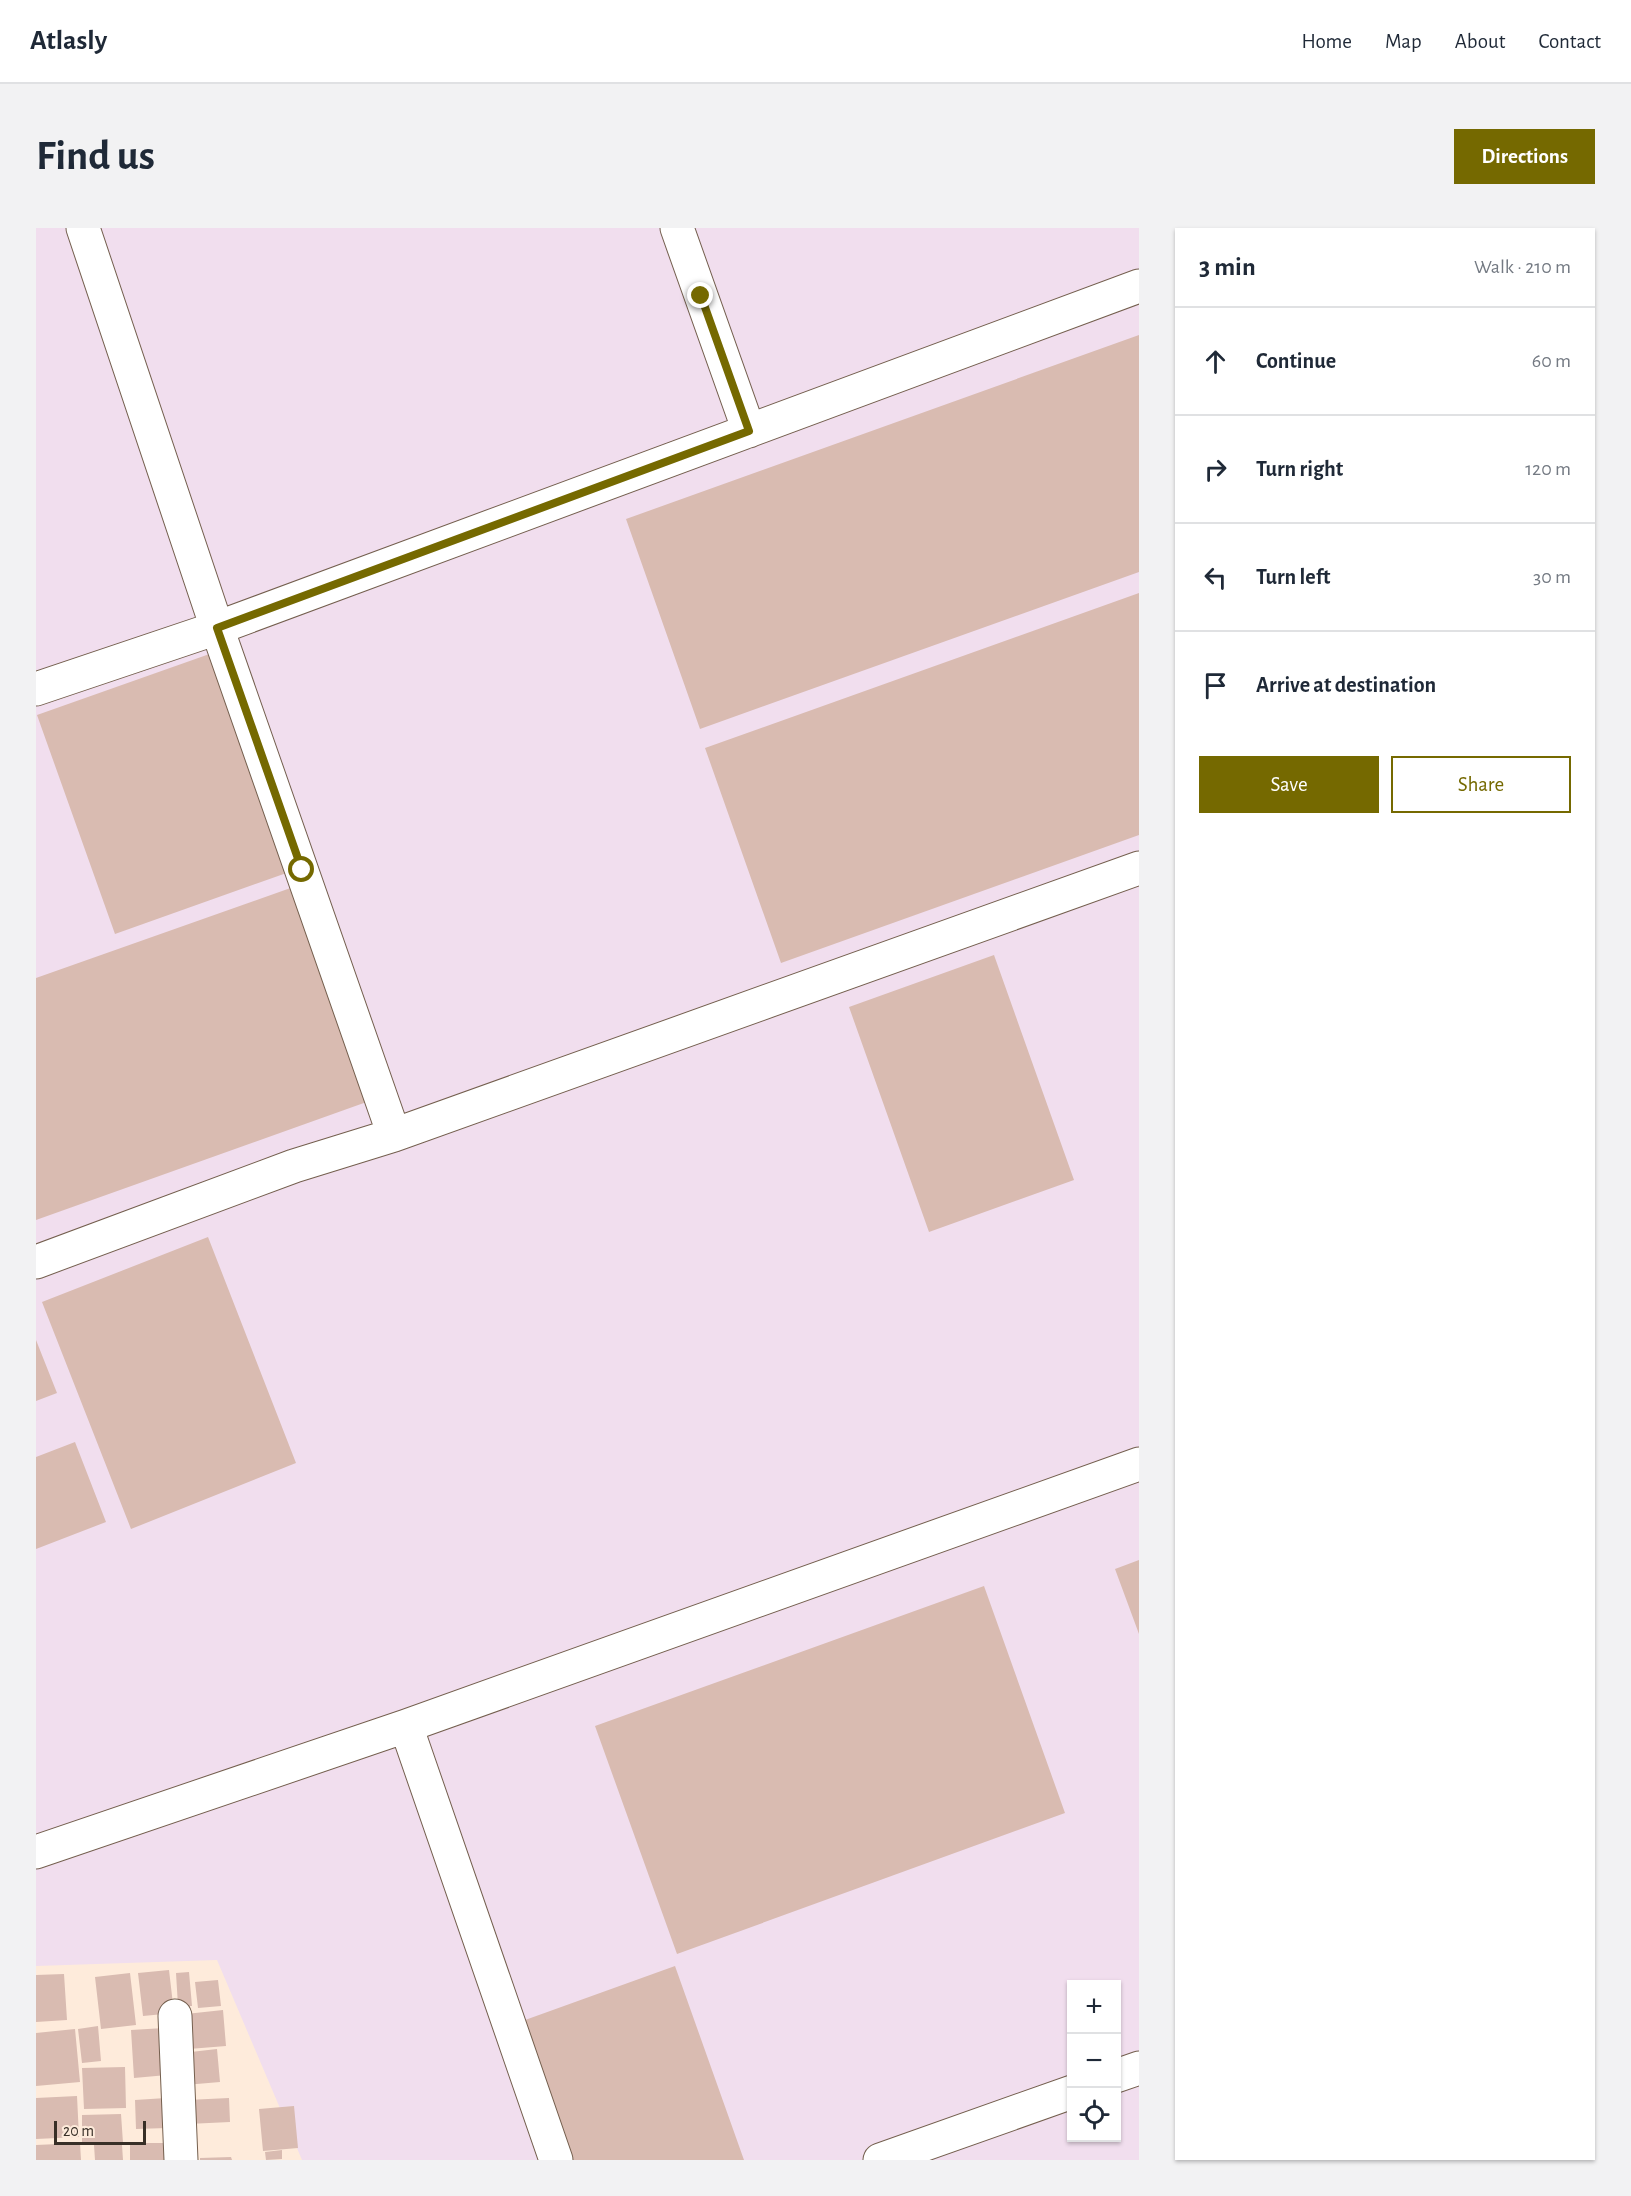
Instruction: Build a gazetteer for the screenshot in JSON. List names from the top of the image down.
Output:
{
  "scale_bar": "20 m",
  "page": {
    "header": "Atlasly",
    "nav": [
      "Home",
      "Map",
      "About",
      "Contact"
    ],
    "buttons": [
      "Directions",
      ["Save", "Share"]
    ],
    "title": "Find us",
    "heading": ["3 min", "Walk · 210 m"],
    "list": [
      ["Continue", "60 m"],
      ["Turn right", "120 m"],
      ["Turn left", "30 m"],
      "Arrive at destination"
    ],
    "map_buttons": ["+", "−"],
    "scale": "20 m"
  }
}
